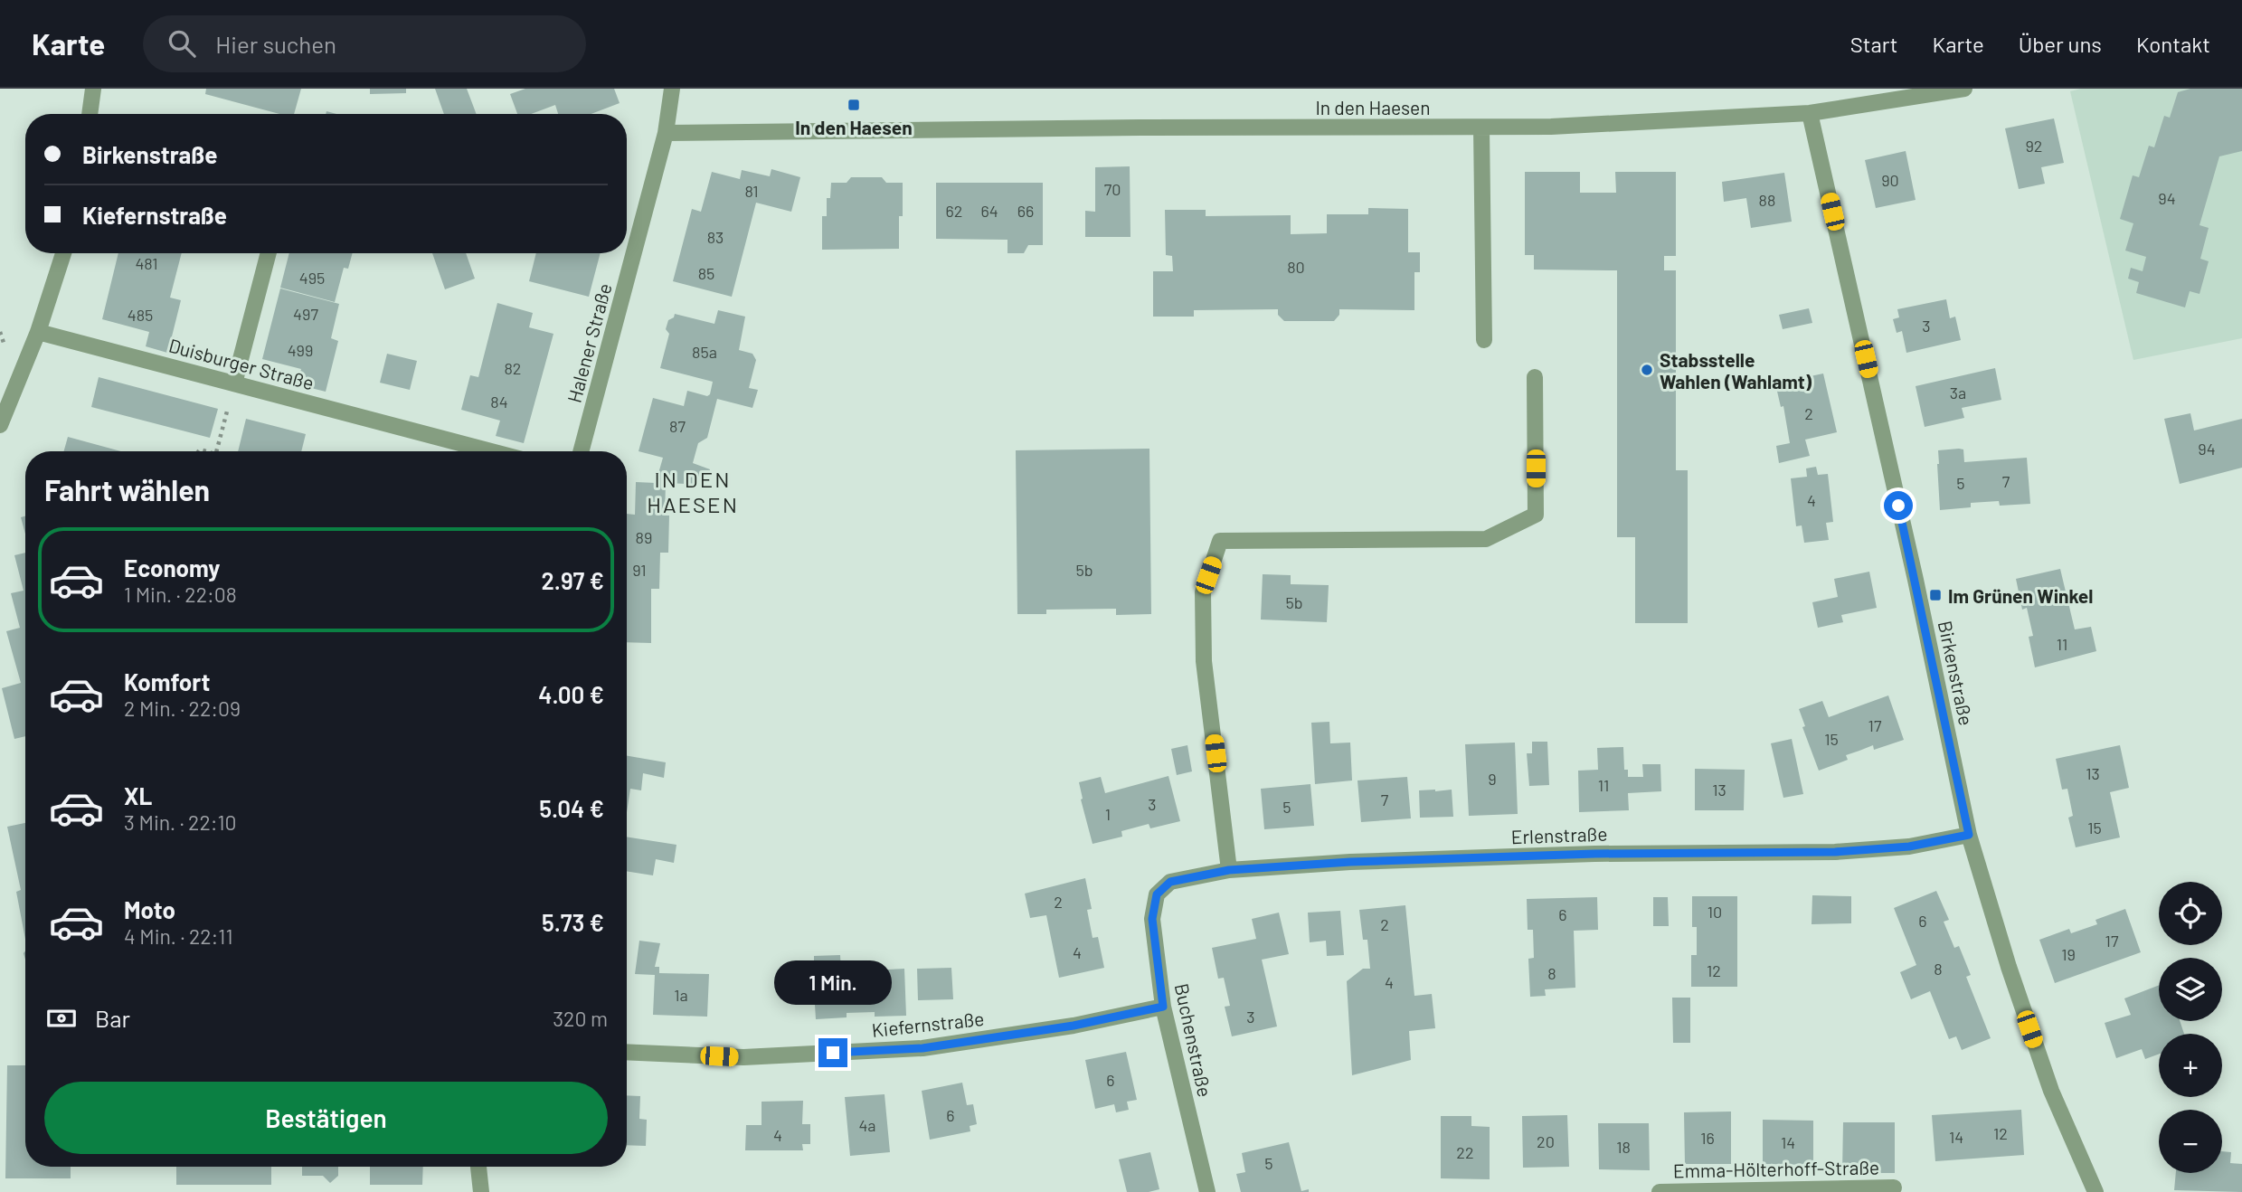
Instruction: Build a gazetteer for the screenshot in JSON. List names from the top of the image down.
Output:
{
  "streets": {
    "street": [
      "In den Haesen",
      "Halener Straße",
      "Duisburger Straße",
      "Birkenstraße",
      "Erlenstraße",
      "Kiefernstraße",
      "Buchenstraße",
      "Emma-Hölterhoff-Straße"
    ]
  },
  "crossings": [
    ["In den Haesen", "Halener Straße"],
    ["In den Haesen", "Birkenstraße"],
    ["Birkenstraße", "Erlenstraße"],
    ["Erlenstraße", "Buchenstraße"],
    ["Kiefernstraße", "Buchenstraße"]
  ],
  "districts": ["IN DEN HAESEN"],
  "places": {
    "transit": ["In den Haesen", "Im Grünen Winkel"],
    "other": ["Stabsstelle Wahlen (Wahlamt)"]
  },
  "house_numbers": [
    "92",
    "90",
    "70",
    "81",
    "94",
    "88",
    "62",
    "64",
    "66",
    "83",
    "481",
    "80",
    "85",
    "495",
    "497",
    "485",
    "3",
    "499",
    "85a",
    "82",
    "3a",
    "84",
    "2",
    "87",
    "94",
    "7",
    "5",
    "4",
    "89",
    "91",
    "5b",
    "5b",
    "11",
    "17",
    "15",
    "13",
    "9",
    "11",
    "13",
    "7",
    "3",
    "5",
    "1",
    "15",
    "2",
    "10",
    "6",
    "6",
    "2",
    "17",
    "4",
    "19",
    "8",
    "12",
    "8",
    "4",
    "1a",
    "3",
    "6",
    "6",
    "4a",
    "12",
    "4",
    "14",
    "16",
    "20",
    "14",
    "18",
    "22",
    "5"
  ],
  "page": {
    "header": "Karte",
    "search": "Hier suchen",
    "nav": [
      "Start",
      "Karte",
      "Über uns",
      "Kontakt"
    ],
    "banner": ["Birkenstraße", "Kiefernstraße"],
    "heading": "Fahrt wählen",
    "list": [
      {
        "name": "Economy",
        "note": "1 Min. · 22:08",
        "value": "2.97 €"
      },
      {
        "name": "Komfort",
        "note": "2 Min. · 22:09",
        "value": "4.00 €"
      },
      {
        "name": "XL",
        "note": "3 Min. · 22:10",
        "value": "5.04 €"
      },
      {
        "name": "Moto",
        "note": "4 Min. · 22:11",
        "value": "5.73 €"
      }
    ],
    "map_buttons": ["+", "−"],
    "bubble": "1 Min.",
    "pay": ["Bar", "320 m"],
    "buttons": "Bestätigen"
  }
}
